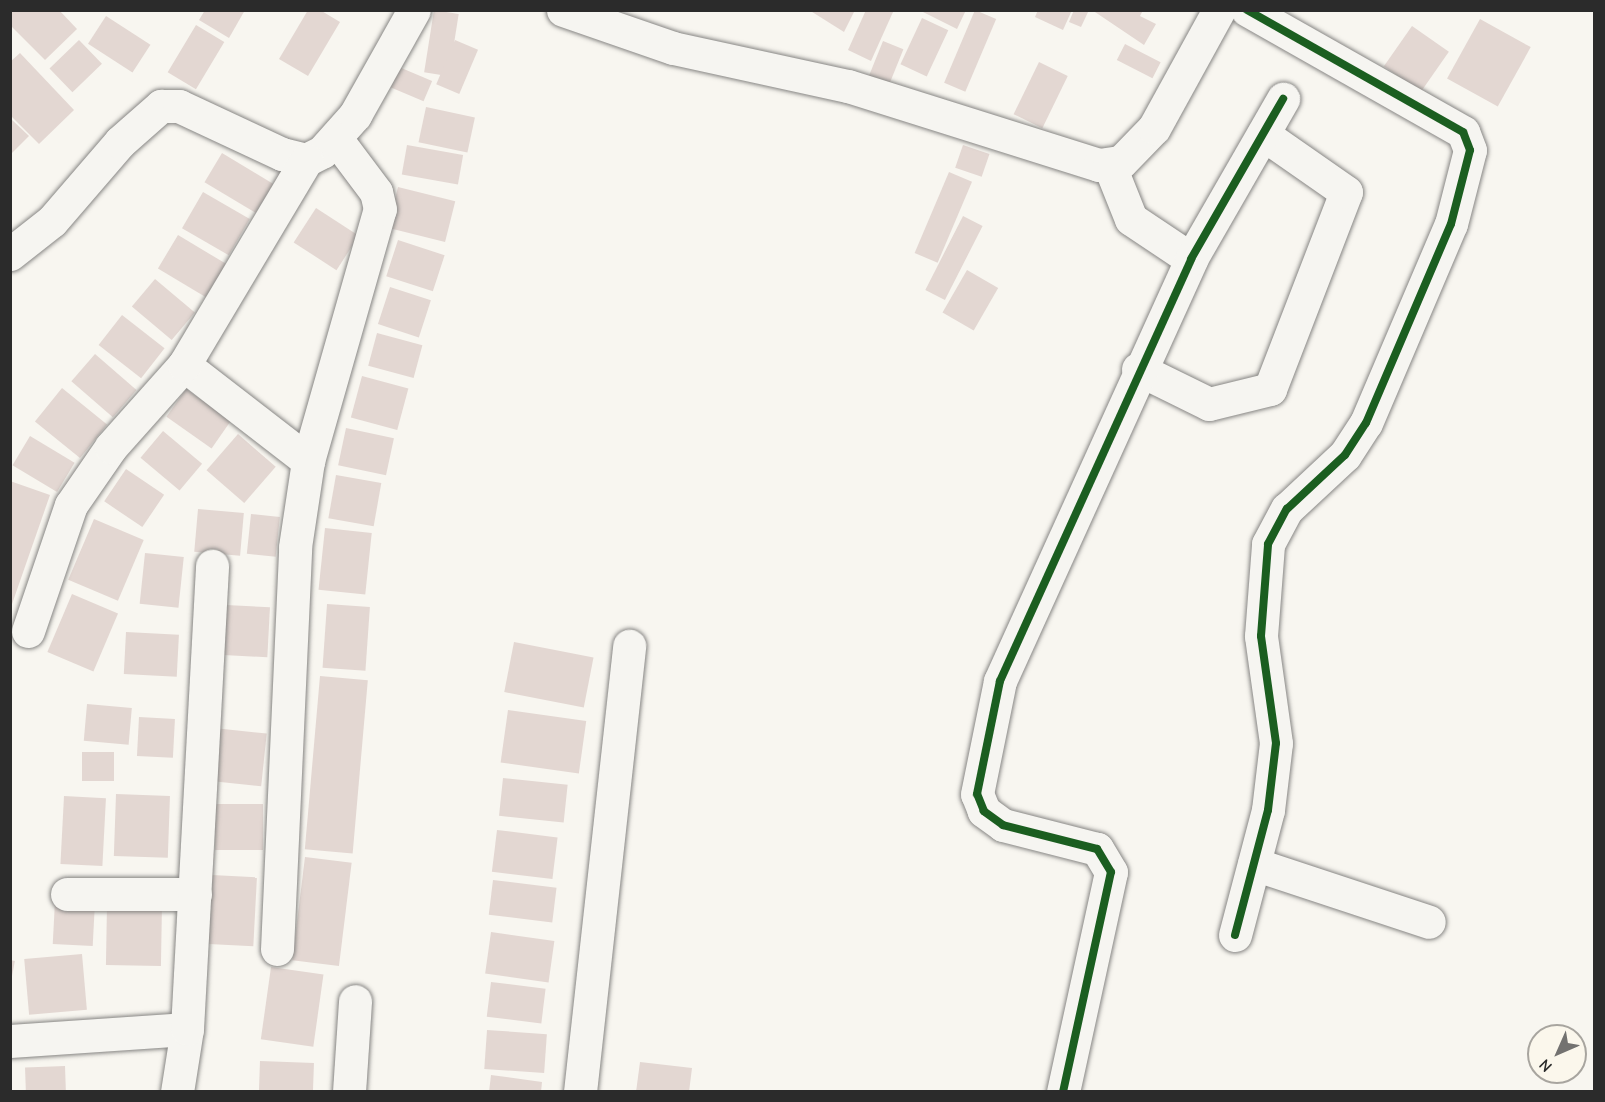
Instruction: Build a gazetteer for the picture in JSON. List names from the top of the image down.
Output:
{
  "north": "bottom left"
}
